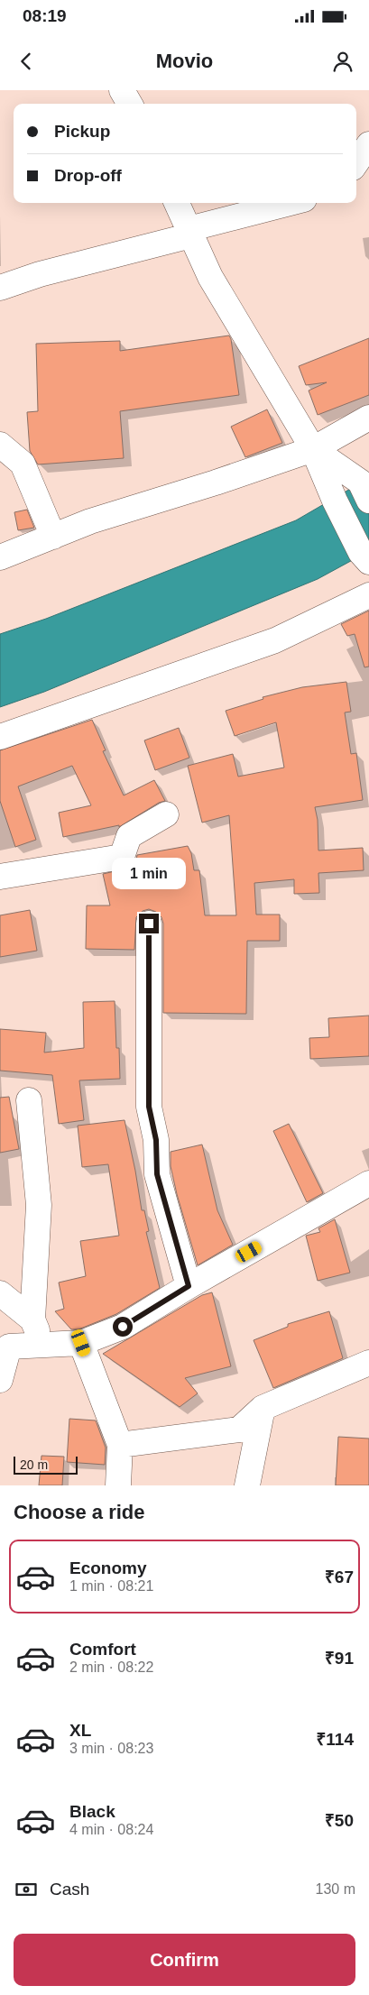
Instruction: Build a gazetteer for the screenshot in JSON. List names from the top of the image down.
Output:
{
  "scale_bar": "20 m",
  "page": {
    "status": "08:19",
    "header": "Movio",
    "banner": ["Pickup", "Drop-off"],
    "bubble": "1 min",
    "scale": "20 m",
    "heading": "Choose a ride",
    "list": [
      {
        "name": "Economy",
        "note": "1 min · 08:21",
        "value": "₹67"
      },
      {
        "name": "Comfort",
        "note": "2 min · 08:22",
        "value": "₹91"
      },
      {
        "name": "XL",
        "note": "3 min · 08:23",
        "value": "₹114"
      },
      {
        "name": "Black",
        "note": "4 min · 08:24",
        "value": "₹50"
      }
    ],
    "pay": ["Cash", "130 m"],
    "buttons": "Confirm"
  }
}
